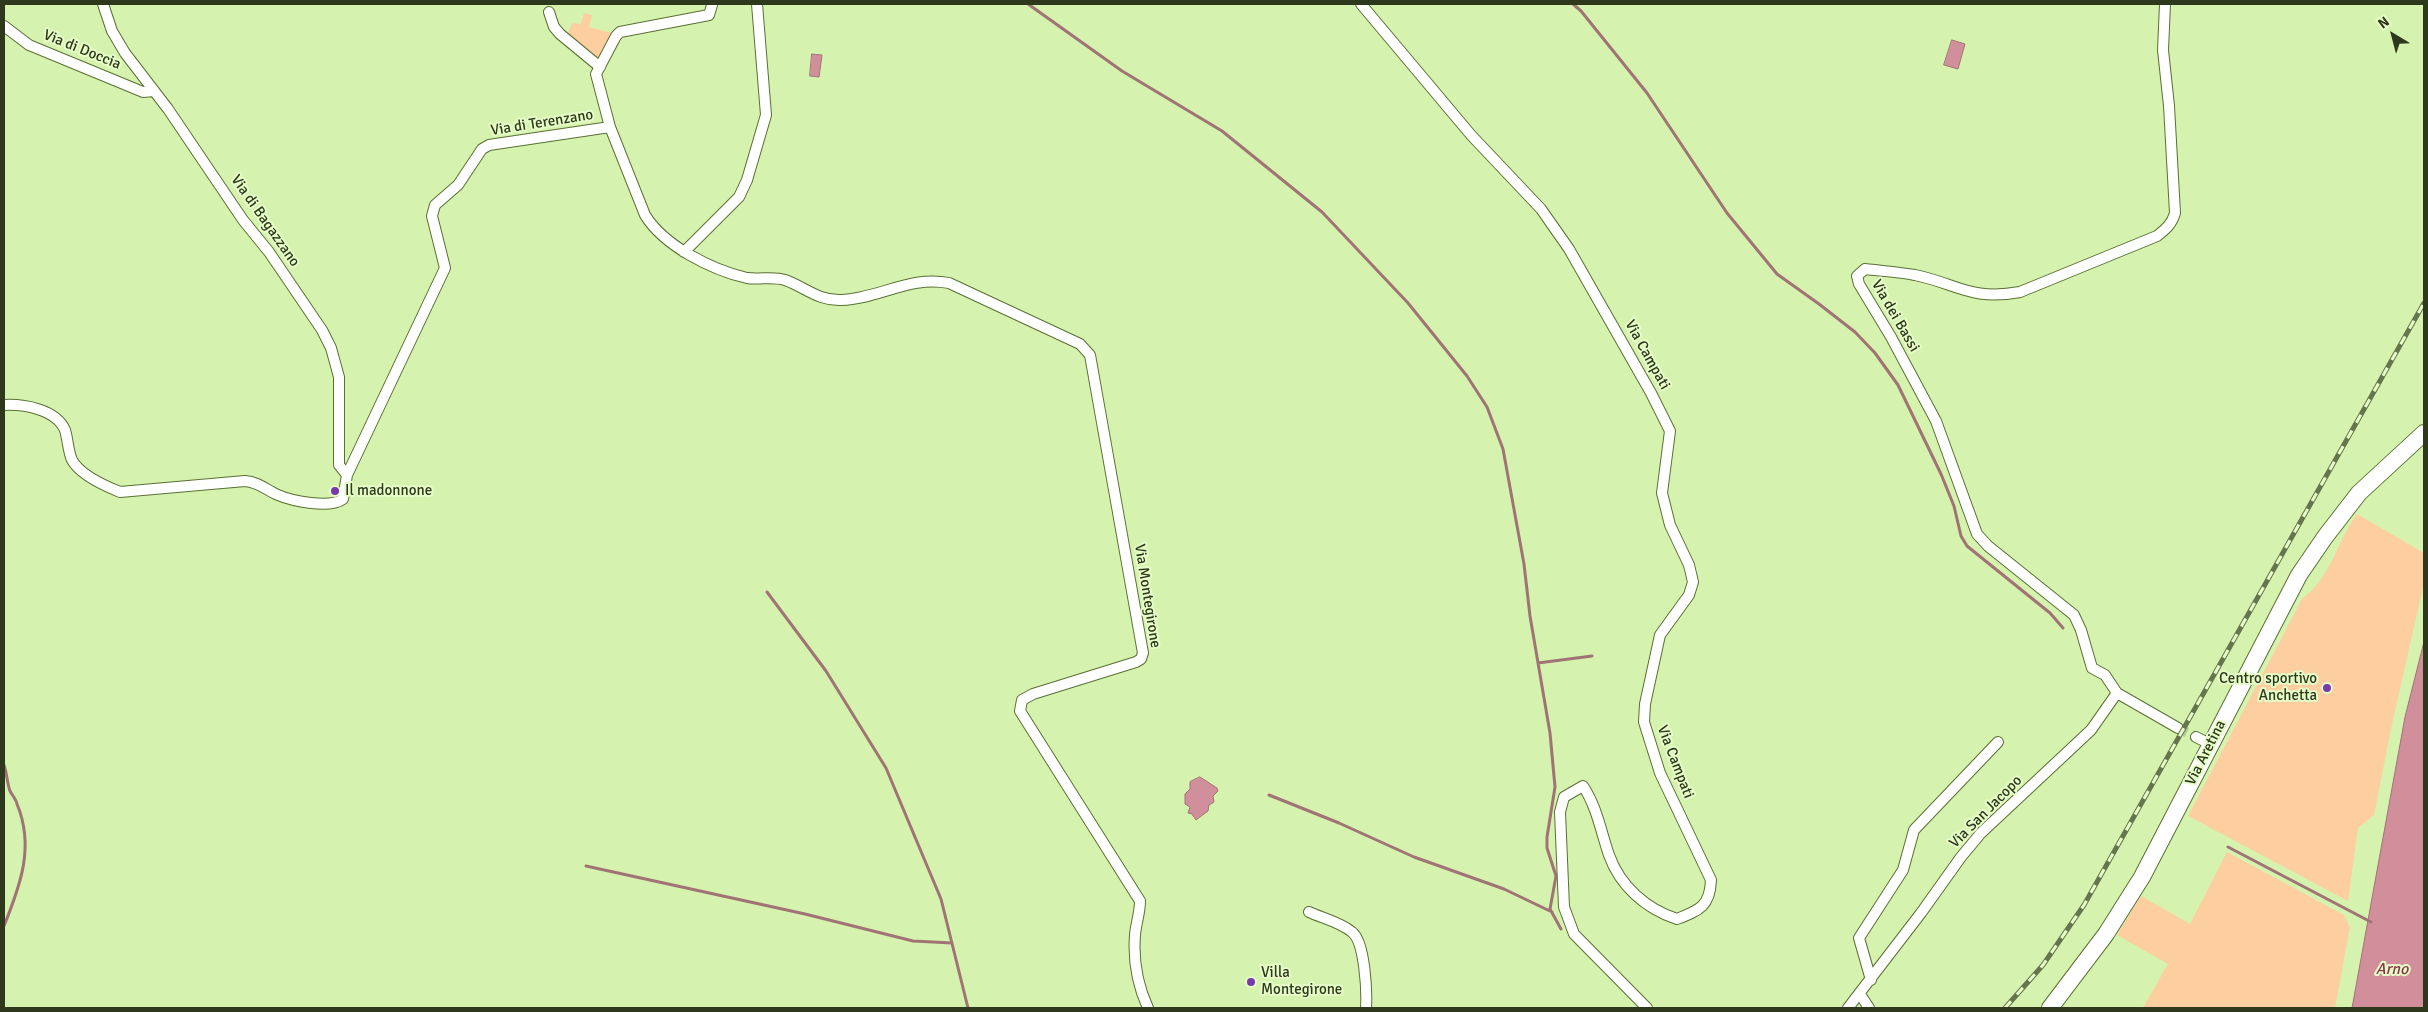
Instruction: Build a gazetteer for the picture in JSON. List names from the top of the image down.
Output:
{
  "streets": {
    "main road": ["Via Aretina"],
    "street": [
      "Via di Doccia",
      "Via di Terenzano",
      "Via di Bagazzano",
      "Via dei Bassi",
      "Via Campati",
      "Via Montegirone",
      "Via San Jacopo"
    ]
  },
  "crossings": [
    ["Via di Doccia", "Via di Bagazzano"],
    ["Via di Terenzano", "Via di Bagazzano"],
    ["Via di Terenzano", "Via Montegirone"],
    ["Via dei Bassi", "Via San Jacopo"]
  ],
  "water": ["Arno"],
  "places": ["Il madonnone", "Centro sportivo Anchetta", "Villa Montegirone"],
  "north": "top left"
}
